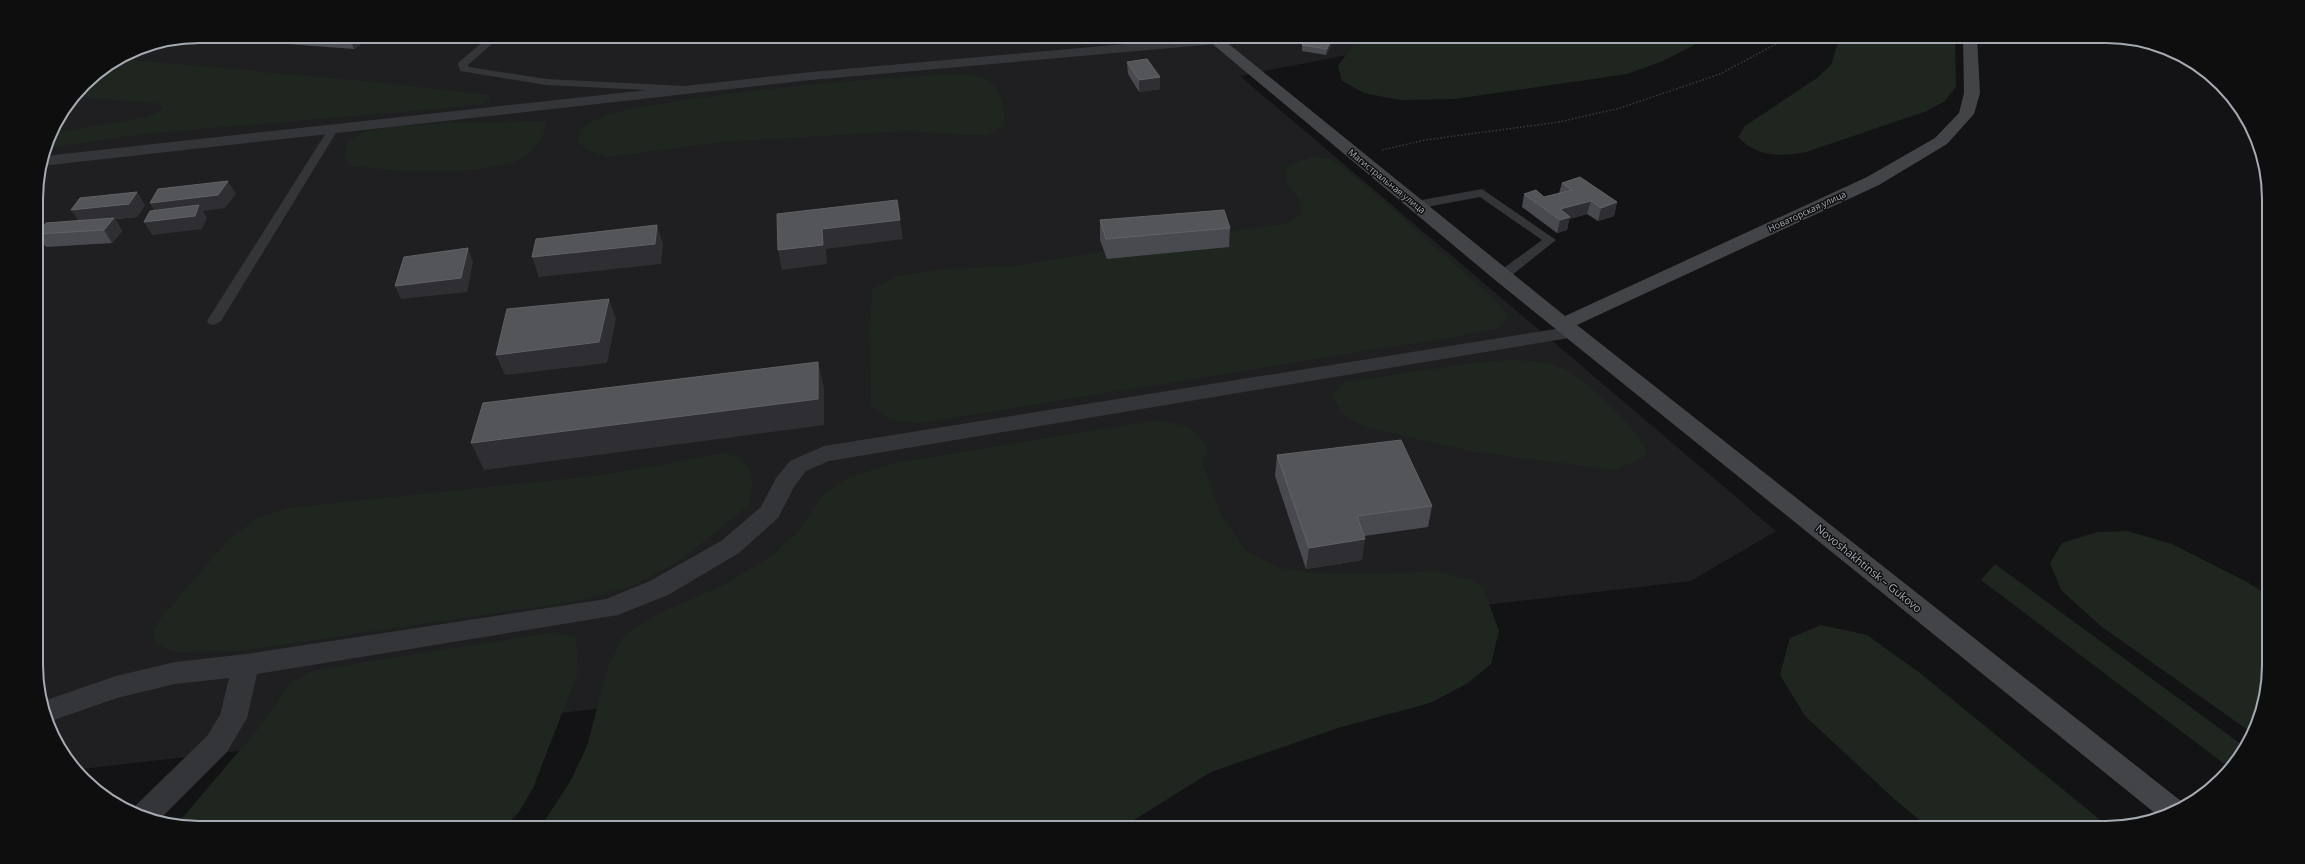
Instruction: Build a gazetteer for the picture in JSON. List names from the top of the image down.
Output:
{
  "streets": {
    "main road": ["Магистральная улица", "Новаторская улица", "Novoshakhtinsk – Gukovo"]
  },
  "crossings": [
    ["Магистральная улица", "Новаторская улица"],
    ["Магистральная улица", "Novoshakhtinsk – Gukovo"],
    ["Новаторская улица", "Novoshakhtinsk – Gukovo"]
  ]
}
